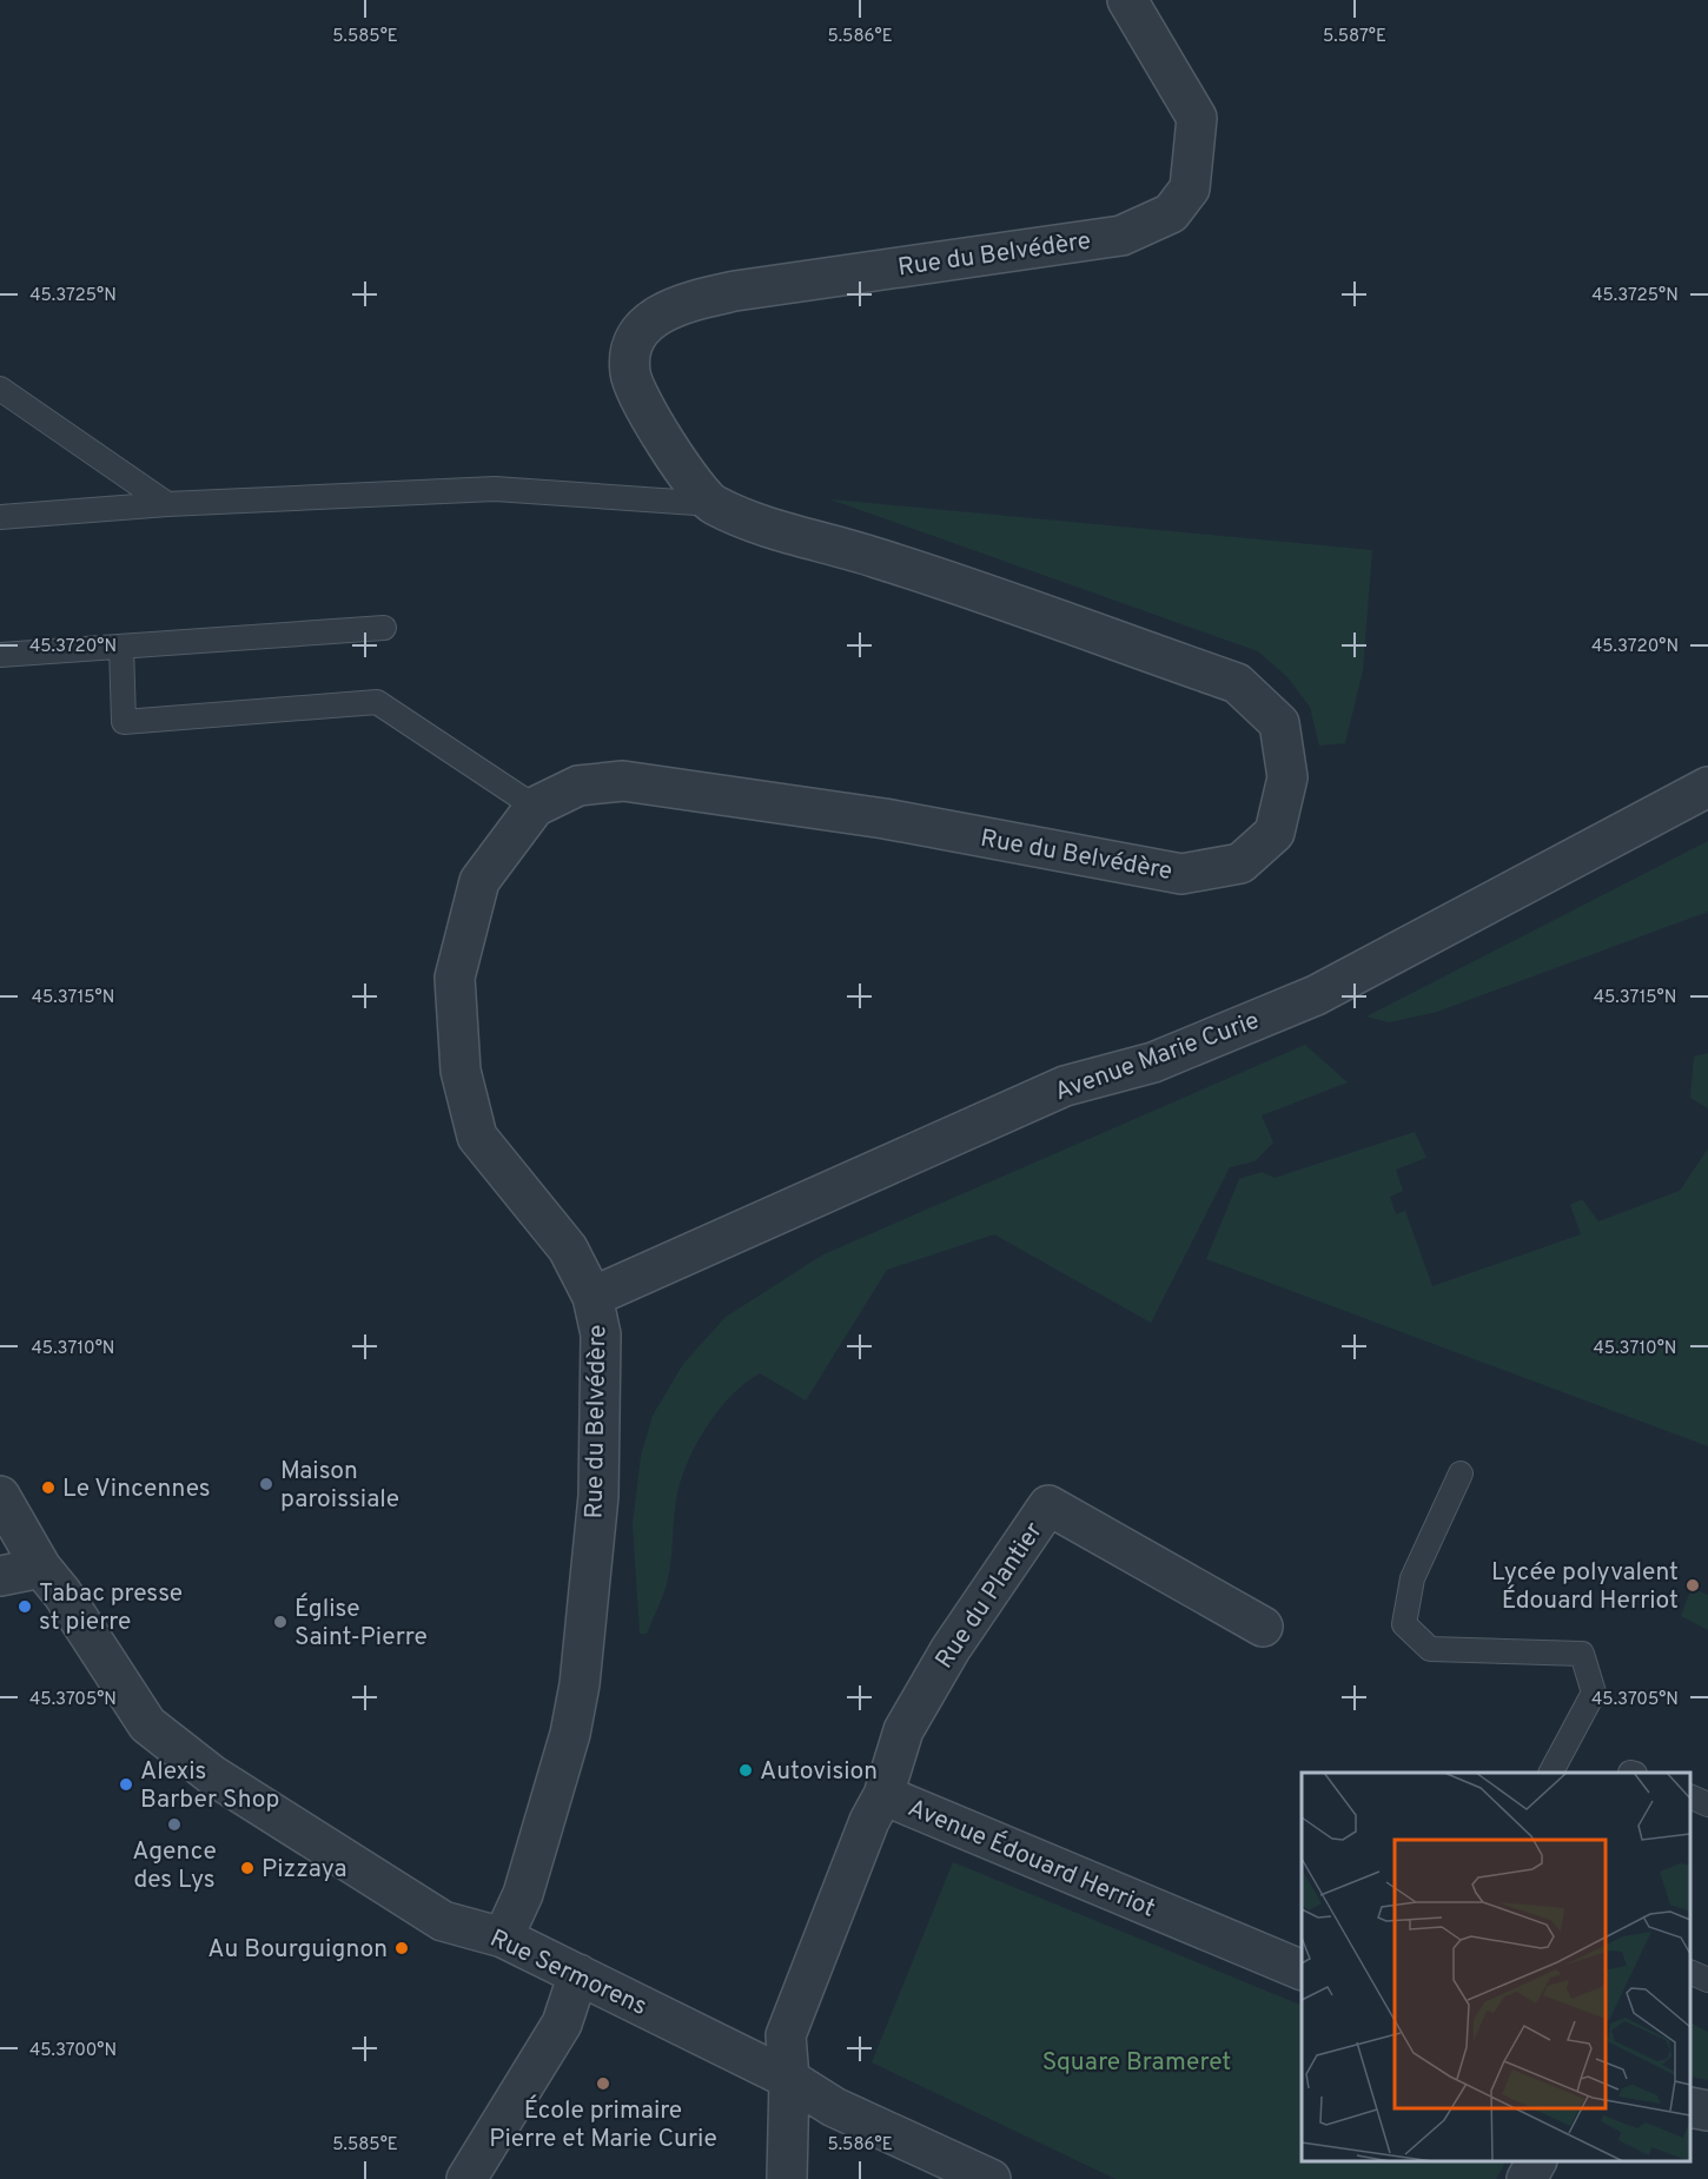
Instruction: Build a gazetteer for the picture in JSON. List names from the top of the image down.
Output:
{
  "streets": {
    "street": [
      "Rue du Belvédère",
      "Avenue Marie Curie",
      "Rue du Plantier",
      "Avenue Édouard Herriot",
      "Rue Sermorens"
    ]
  },
  "crossings": [
    ["Rue du Belvédère", "Avenue Marie Curie"],
    ["Rue du Belvédère", "Rue Sermorens"],
    ["Rue du Plantier", "Avenue Édouard Herriot"],
    ["Avenue Édouard Herriot", "Rue Sermorens"]
  ],
  "parks": ["Square Brameret"],
  "places": [
    "Maison paroissiale",
    "Le Vincennes",
    "Lycée polyvalent Édouard Herriot",
    "Tabac presse st pierre",
    "Église Saint-Pierre",
    "Autovision",
    "Alexis Barber Shop",
    "Agence des Lys",
    "Pizzaya",
    "Au Bourguignon",
    "École primaire Pierre et Marie Curie"
  ],
  "coordinates": [
    "5.585°E",
    "5.586°E",
    "5.587°E",
    "45.3725°N",
    "45.3720°N",
    "45.3715°N",
    "45.3710°N",
    "45.3705°N",
    "45.3700°N"
  ]
}
